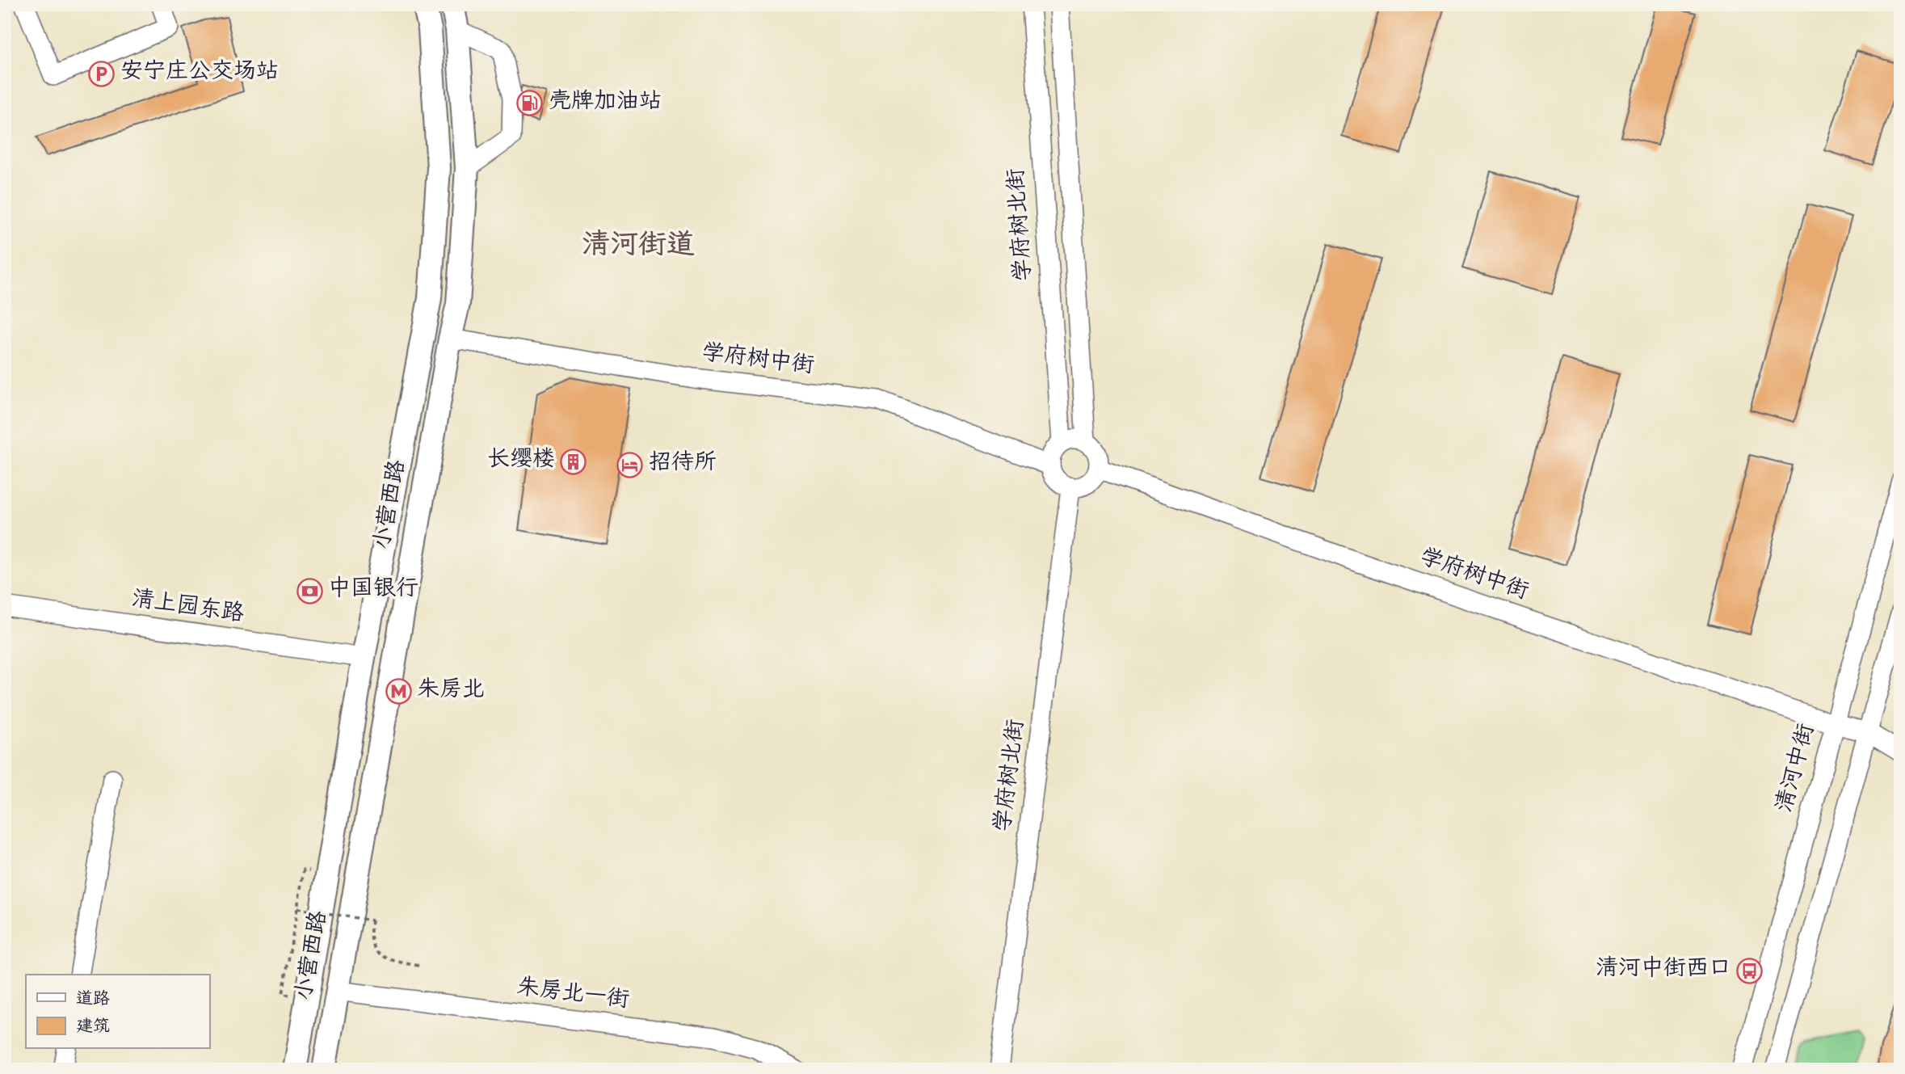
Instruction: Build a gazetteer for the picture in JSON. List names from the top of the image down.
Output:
{
  "streets": {
    "main road": ["小营西路"],
    "street": [
      "学府树北街",
      "学府树中街",
      "清上园东路",
      "清河中街",
      "朱房北一街"
    ]
  },
  "crossings": [
    ["学府树北街", "学府树中街"],
    ["学府树中街", "小营西路"],
    ["学府树中街", "清河中街"],
    ["小营西路", "清上园东路"],
    ["小营西路", "朱房北一街"]
  ],
  "districts": ["清河街道"],
  "places": {
    "parking": ["安宁庄公交场站"],
    "fuel station": ["壳牌加油站"],
    "building": ["长缨楼"],
    "hotel": ["招待所"],
    "bank": ["中国银行"],
    "metro station": ["朱房北"],
    "bus stop": ["清河中街西口"]
  },
  "legend": ["道路", "建筑"]
}
